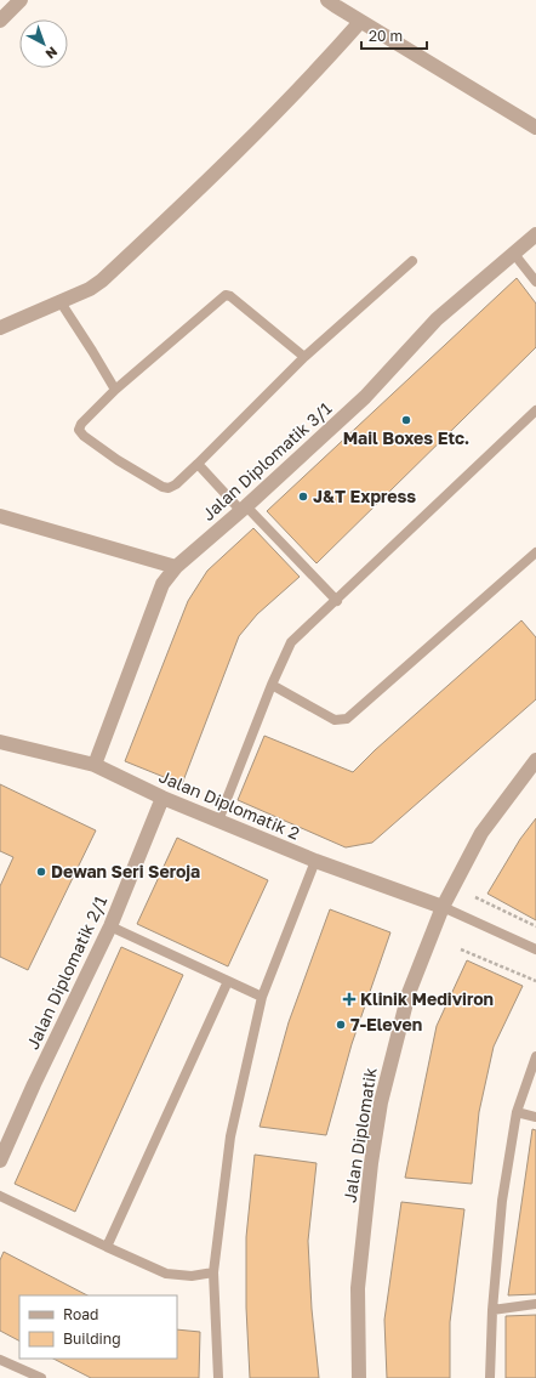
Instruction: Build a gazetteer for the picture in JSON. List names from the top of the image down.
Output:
{
  "streets": {
    "street": [
      "Jalan Diplomatik 3/1",
      "Jalan Diplomatik 2",
      "Jalan Diplomatik 2/1",
      "Jalan Diplomatik"
    ]
  },
  "crossings": [
    ["Jalan Diplomatik 3/1", "Jalan Diplomatik 2"],
    ["Jalan Diplomatik 2", "Jalan Diplomatik 2/1"],
    ["Jalan Diplomatik 2", "Jalan Diplomatik"]
  ],
  "places": {
    "other": [
      "Mail Boxes Etc.",
      "J&T Express",
      "Dewan Seri Seroja",
      "7-Eleven"
    ],
    "health": ["Klinik Mediviron"]
  },
  "legend": ["Road", "Building"],
  "scale_bar": "20 m",
  "north": "bottom right"
}
